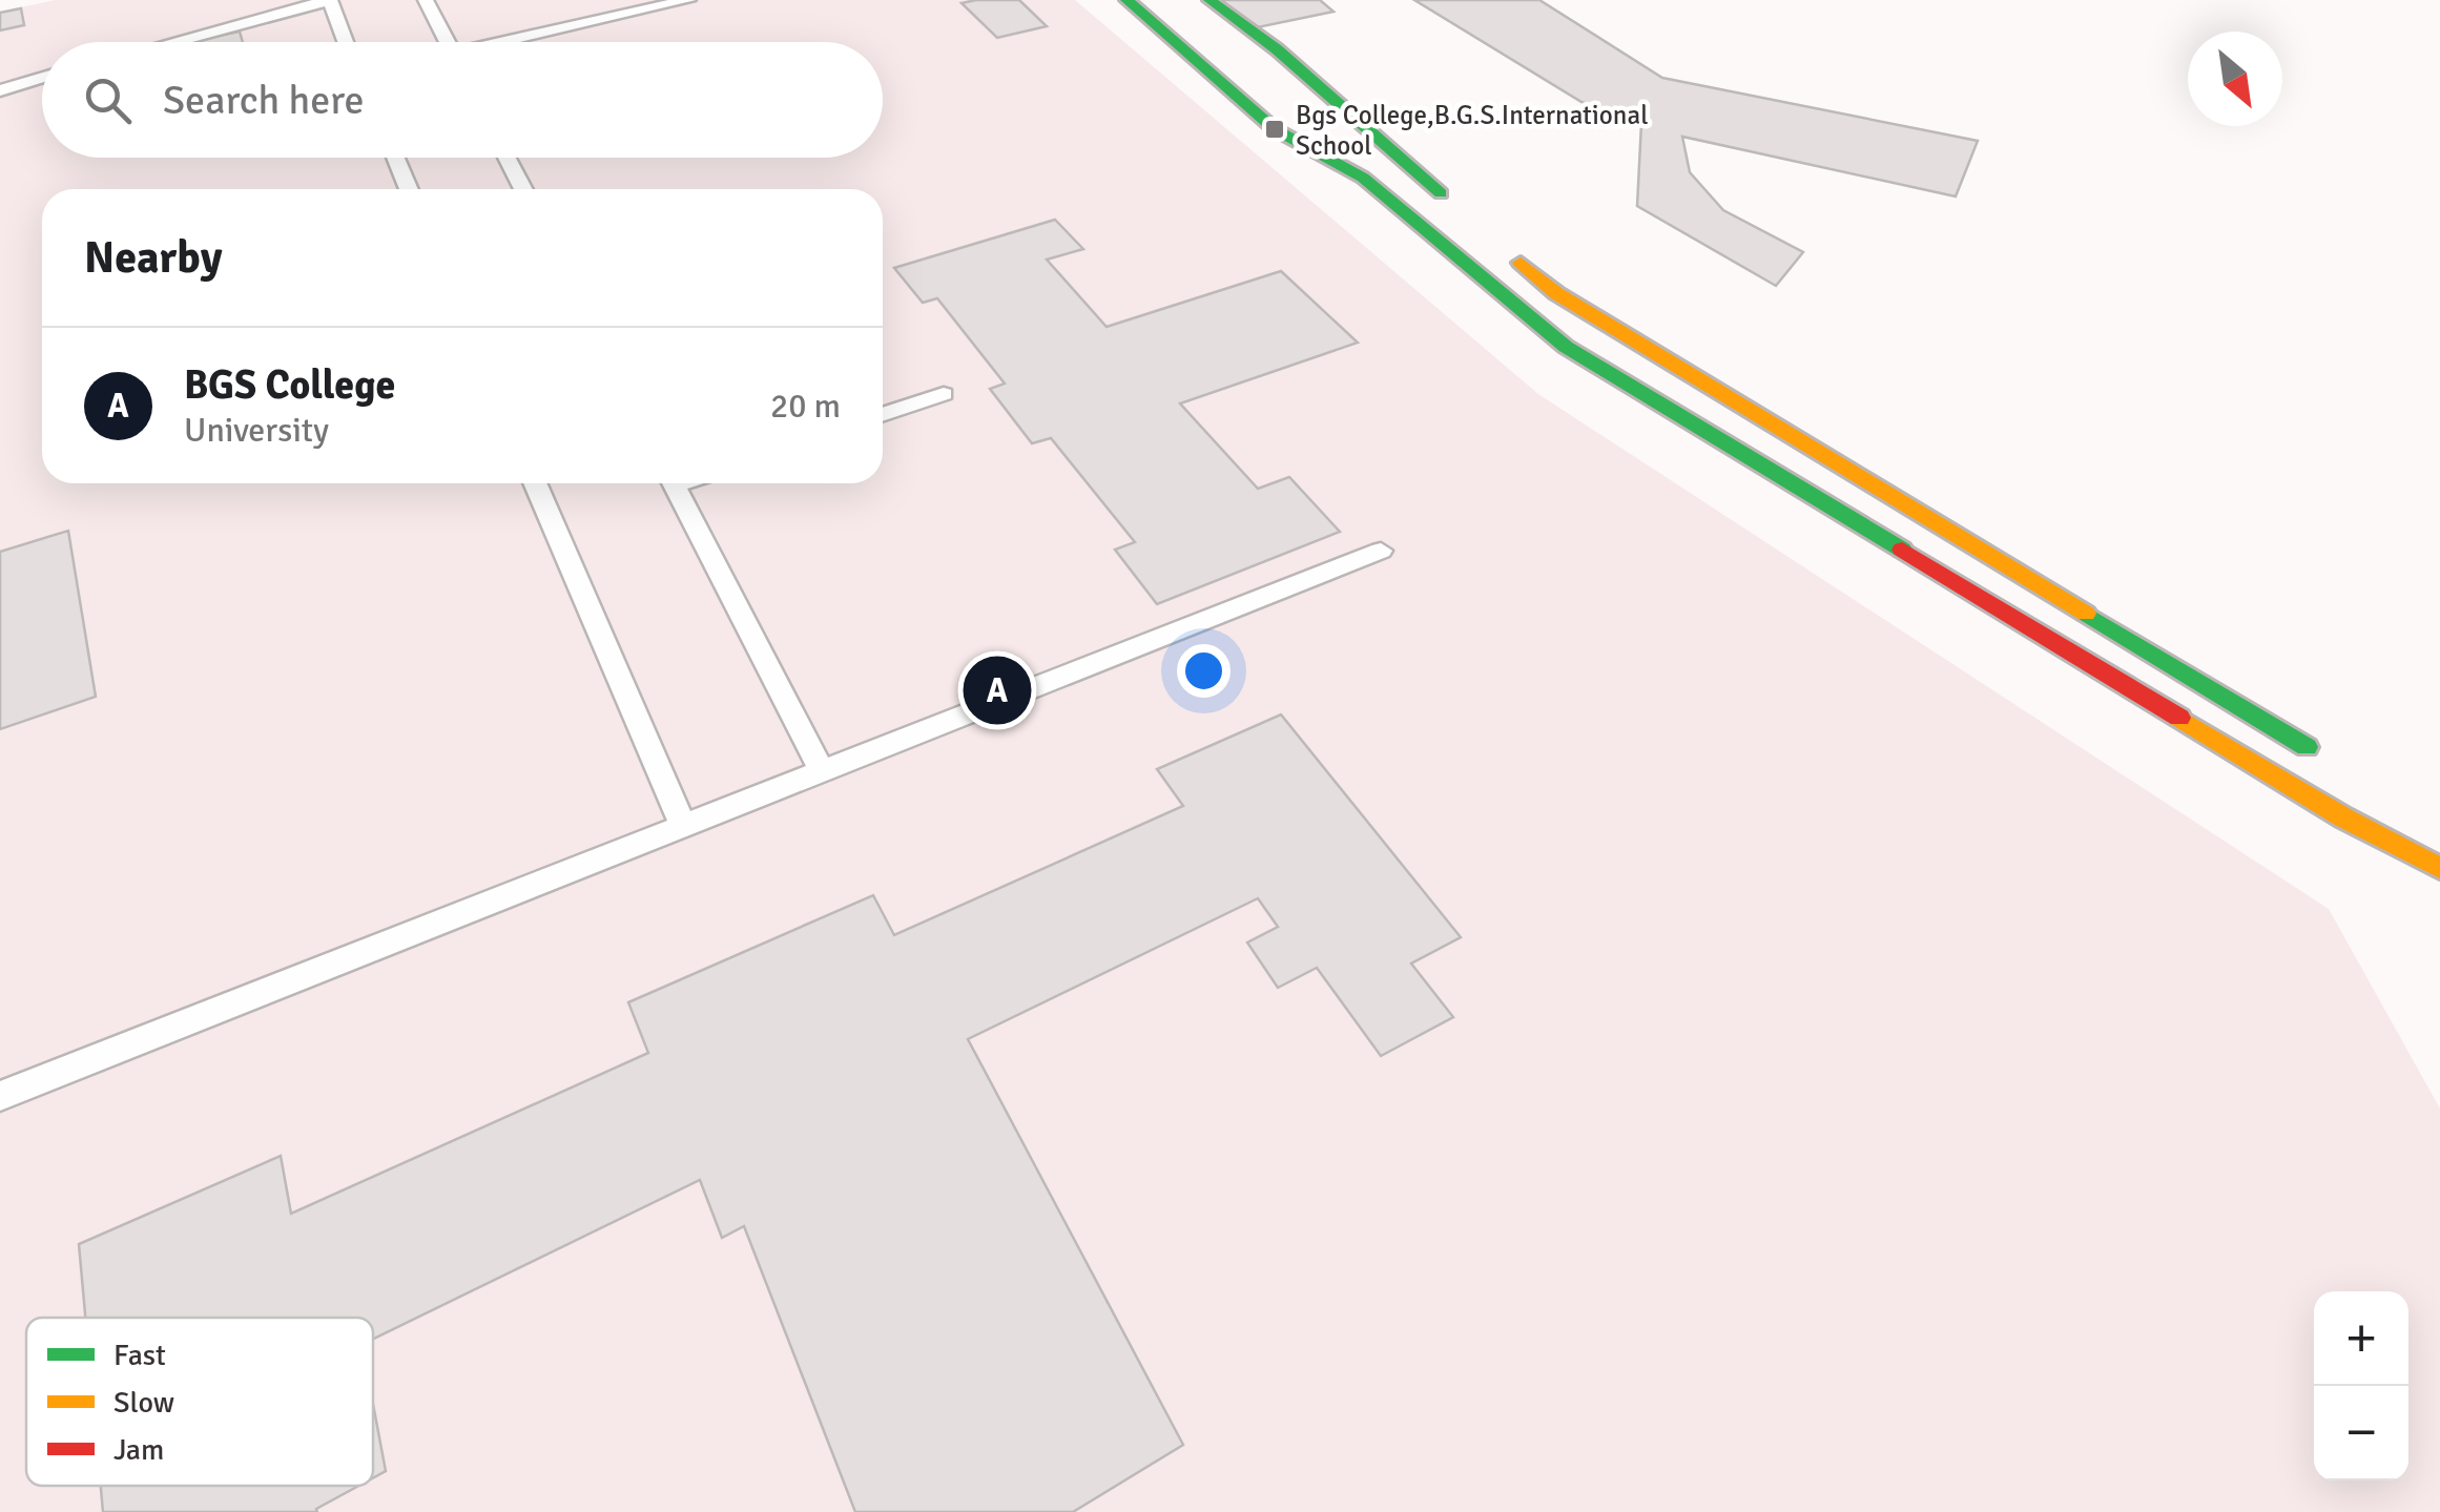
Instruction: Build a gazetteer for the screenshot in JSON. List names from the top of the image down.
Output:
{
  "places": {
    "transit": ["Bgs College,B.G.S.International School"]
  },
  "legend": ["Fast", "Slow", "Jam"],
  "north": "bottom right",
  "page": {
    "search": "Search here",
    "heading": "Nearby",
    "list": [
      {
        "mark": "A",
        "name": "BGS College",
        "note": "University",
        "value": "20 m"
      }
    ],
    "pins": "A",
    "map_buttons": ["+", "−"]
  }
}
